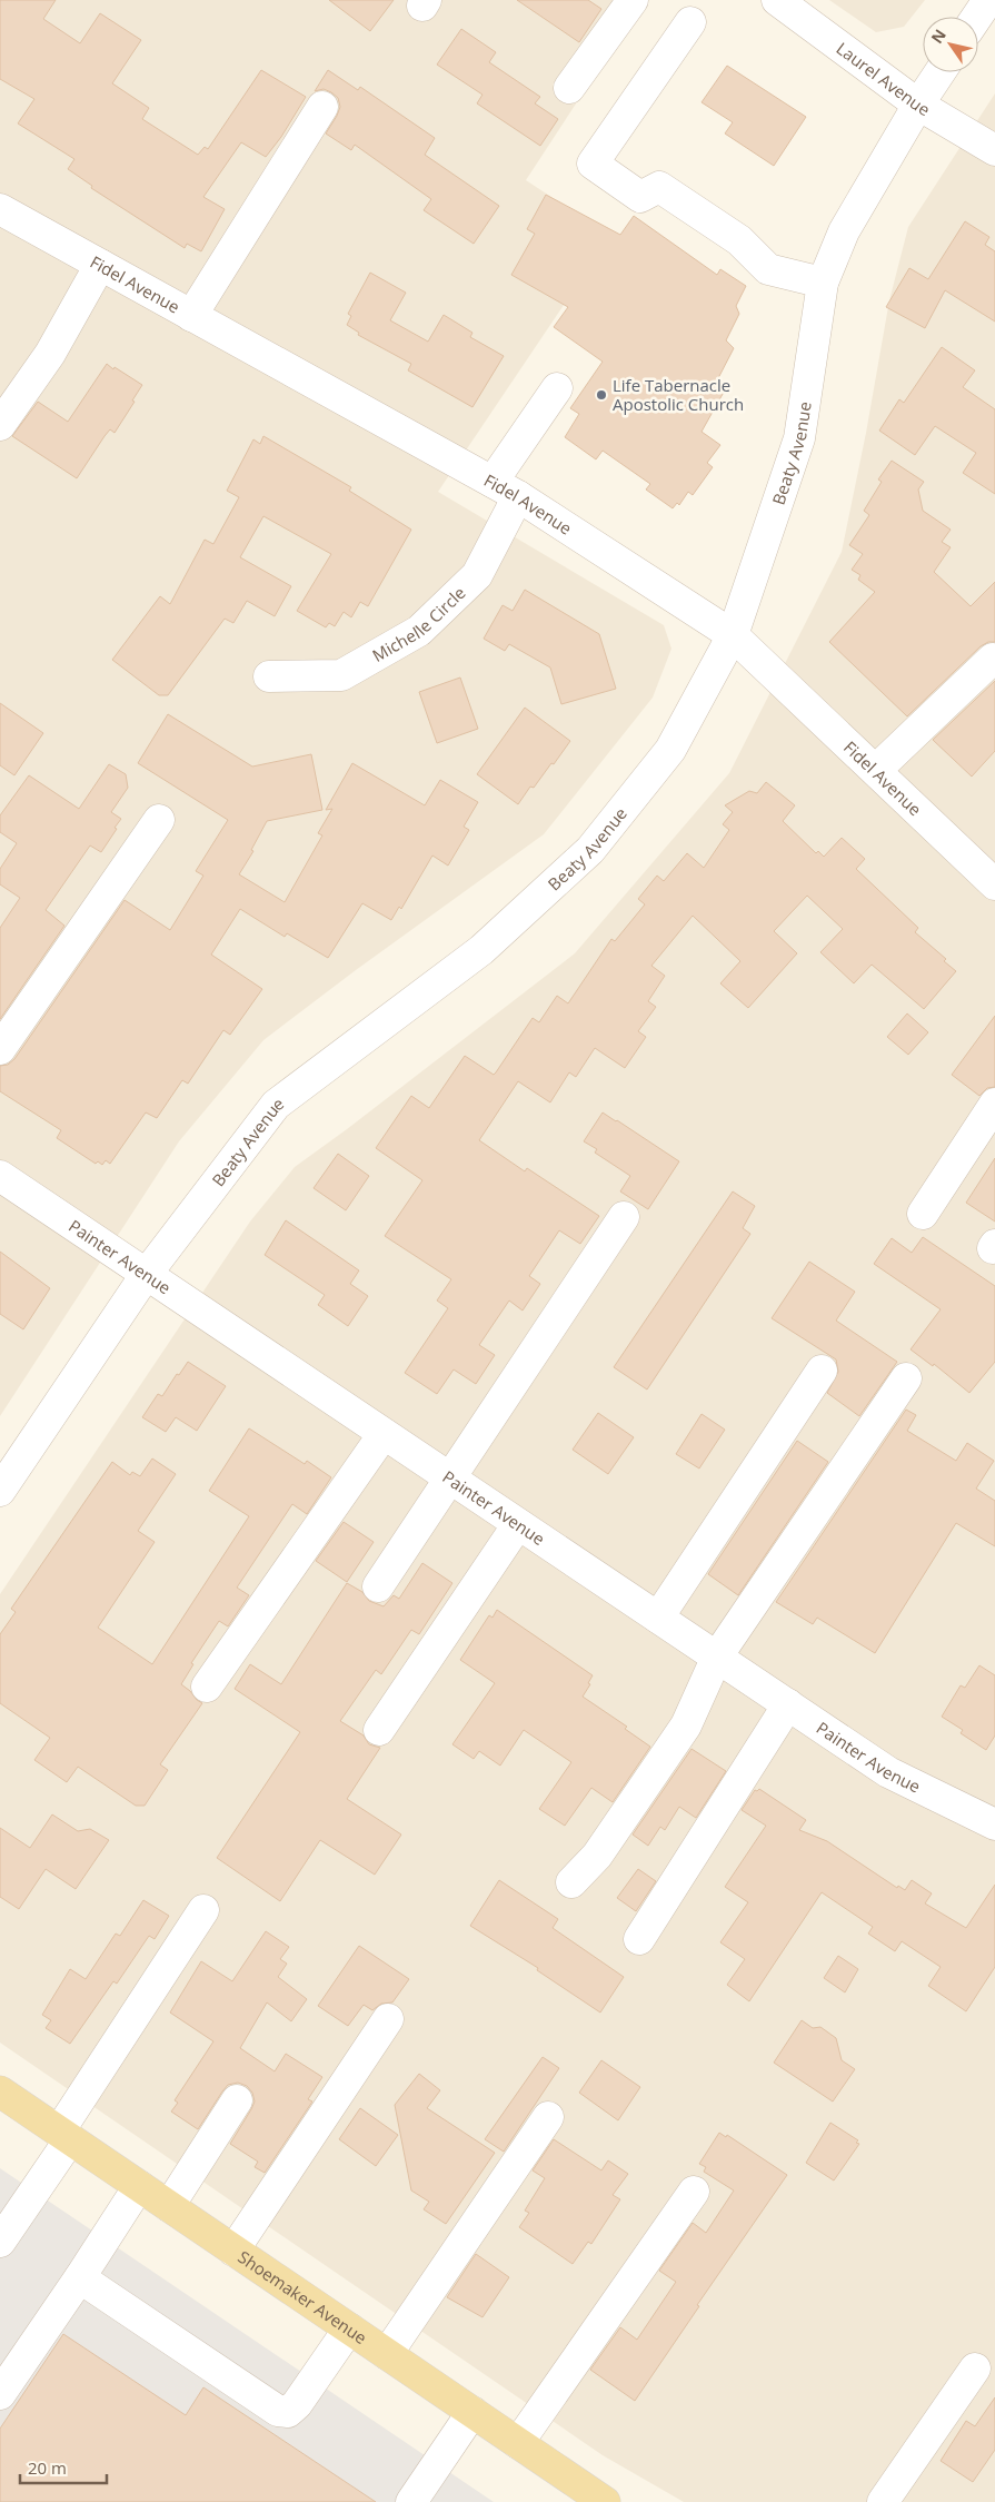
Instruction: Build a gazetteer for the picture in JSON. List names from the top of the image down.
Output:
{
  "streets": {
    "main road": ["Shoemaker Avenue"],
    "street": [
      "Laurel Avenue",
      "Fidel Avenue",
      "Beaty Avenue",
      "Michelle Circle",
      "Painter Avenue"
    ]
  },
  "crossings": [
    ["Laurel Avenue", "Beaty Avenue"],
    ["Fidel Avenue", "Beaty Avenue"],
    ["Fidel Avenue", "Michelle Circle"],
    ["Beaty Avenue", "Painter Avenue"]
  ],
  "places": ["Life Tabernacle Apostolic Church"],
  "scale_bar": "20 m",
  "north": "top left"
}
